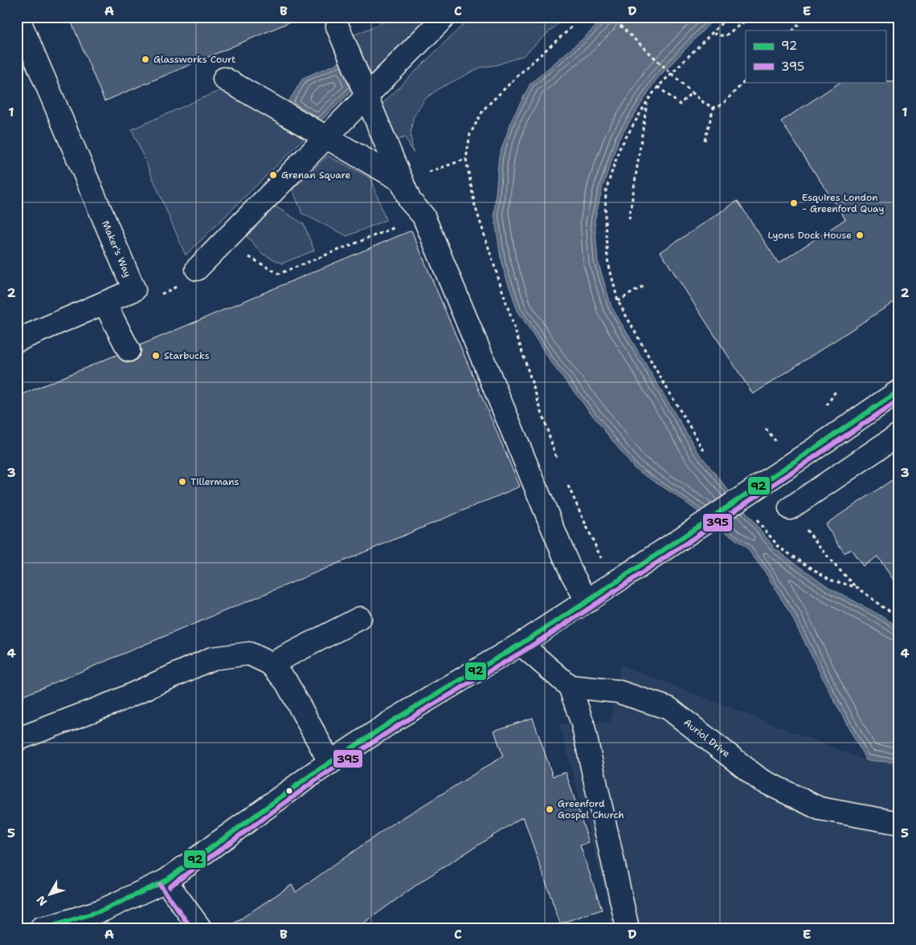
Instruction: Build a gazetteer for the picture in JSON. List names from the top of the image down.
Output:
{
  "streets": {
    "street": ["Maker's Way", "Auriol Drive"]
  },
  "places": [
    "Glassworks Court",
    "Grenan Square",
    "Esquires London - Greenford Quay",
    "Lyons Dock House",
    "Starbucks",
    "Tillermans",
    "Greenford Gospel Church"
  ],
  "lines": ["transit line 92", "transit line 395"],
  "legend": ["92", "395"],
  "north": "bottom left",
  "grid": {
    "columns": [
      "A",
      "B",
      "C",
      "D",
      "E"
    ],
    "rows": [
      "1",
      "2",
      "3",
      "4",
      "5"
    ]
  }
}
